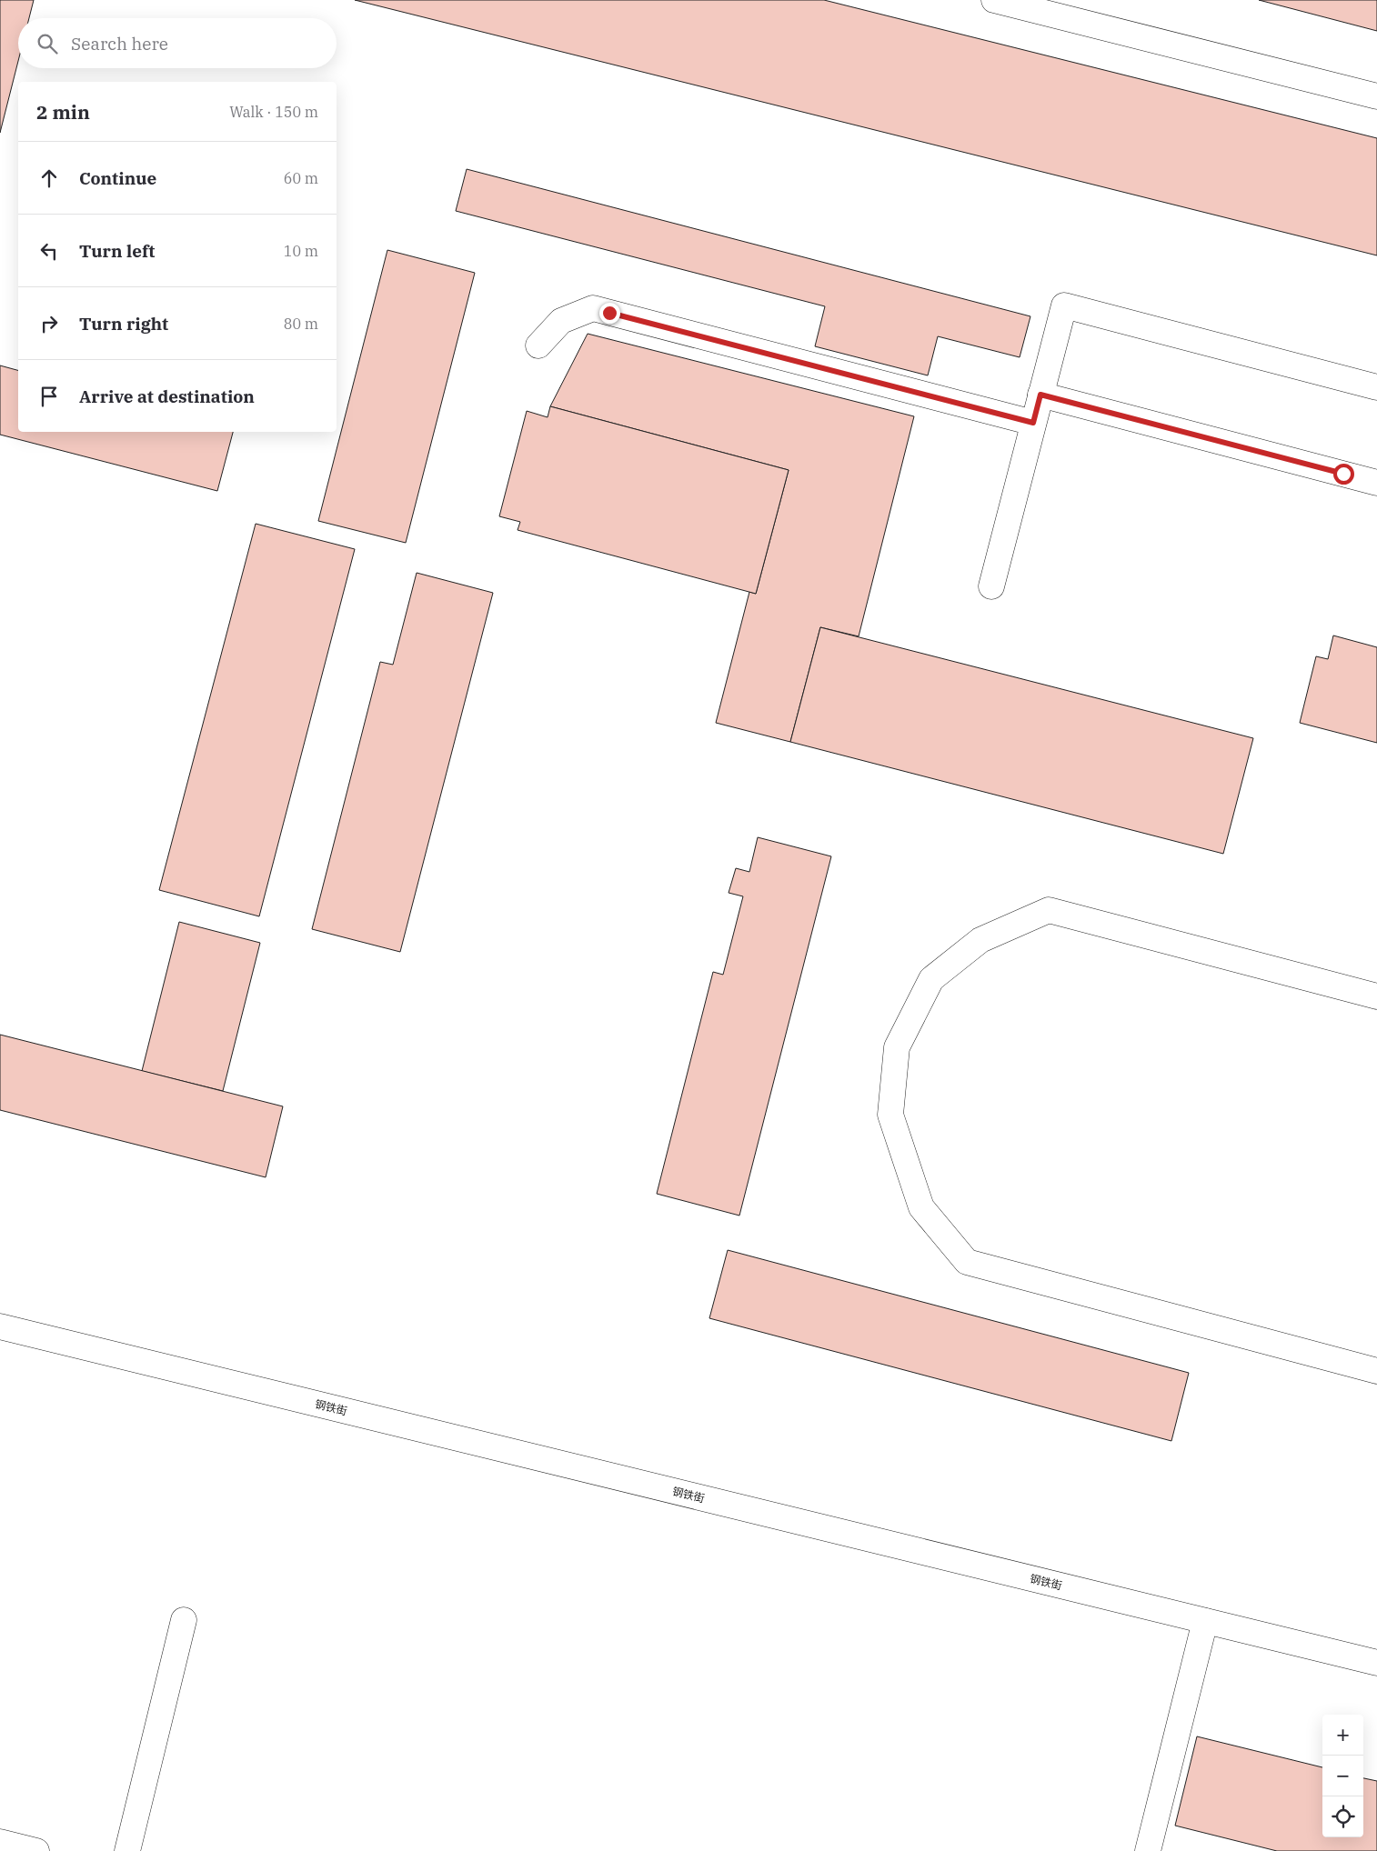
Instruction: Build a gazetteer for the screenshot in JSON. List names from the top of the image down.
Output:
{
  "streets": {
    "main road": ["钢铁街"]
  },
  "page": {
    "search": "Search here",
    "heading": ["2 min", "Walk · 150 m"],
    "list": [
      ["Continue", "60 m"],
      ["Turn left", "10 m"],
      ["Turn right", "80 m"],
      "Arrive at destination"
    ],
    "map_buttons": ["+", "−"]
  }
}
